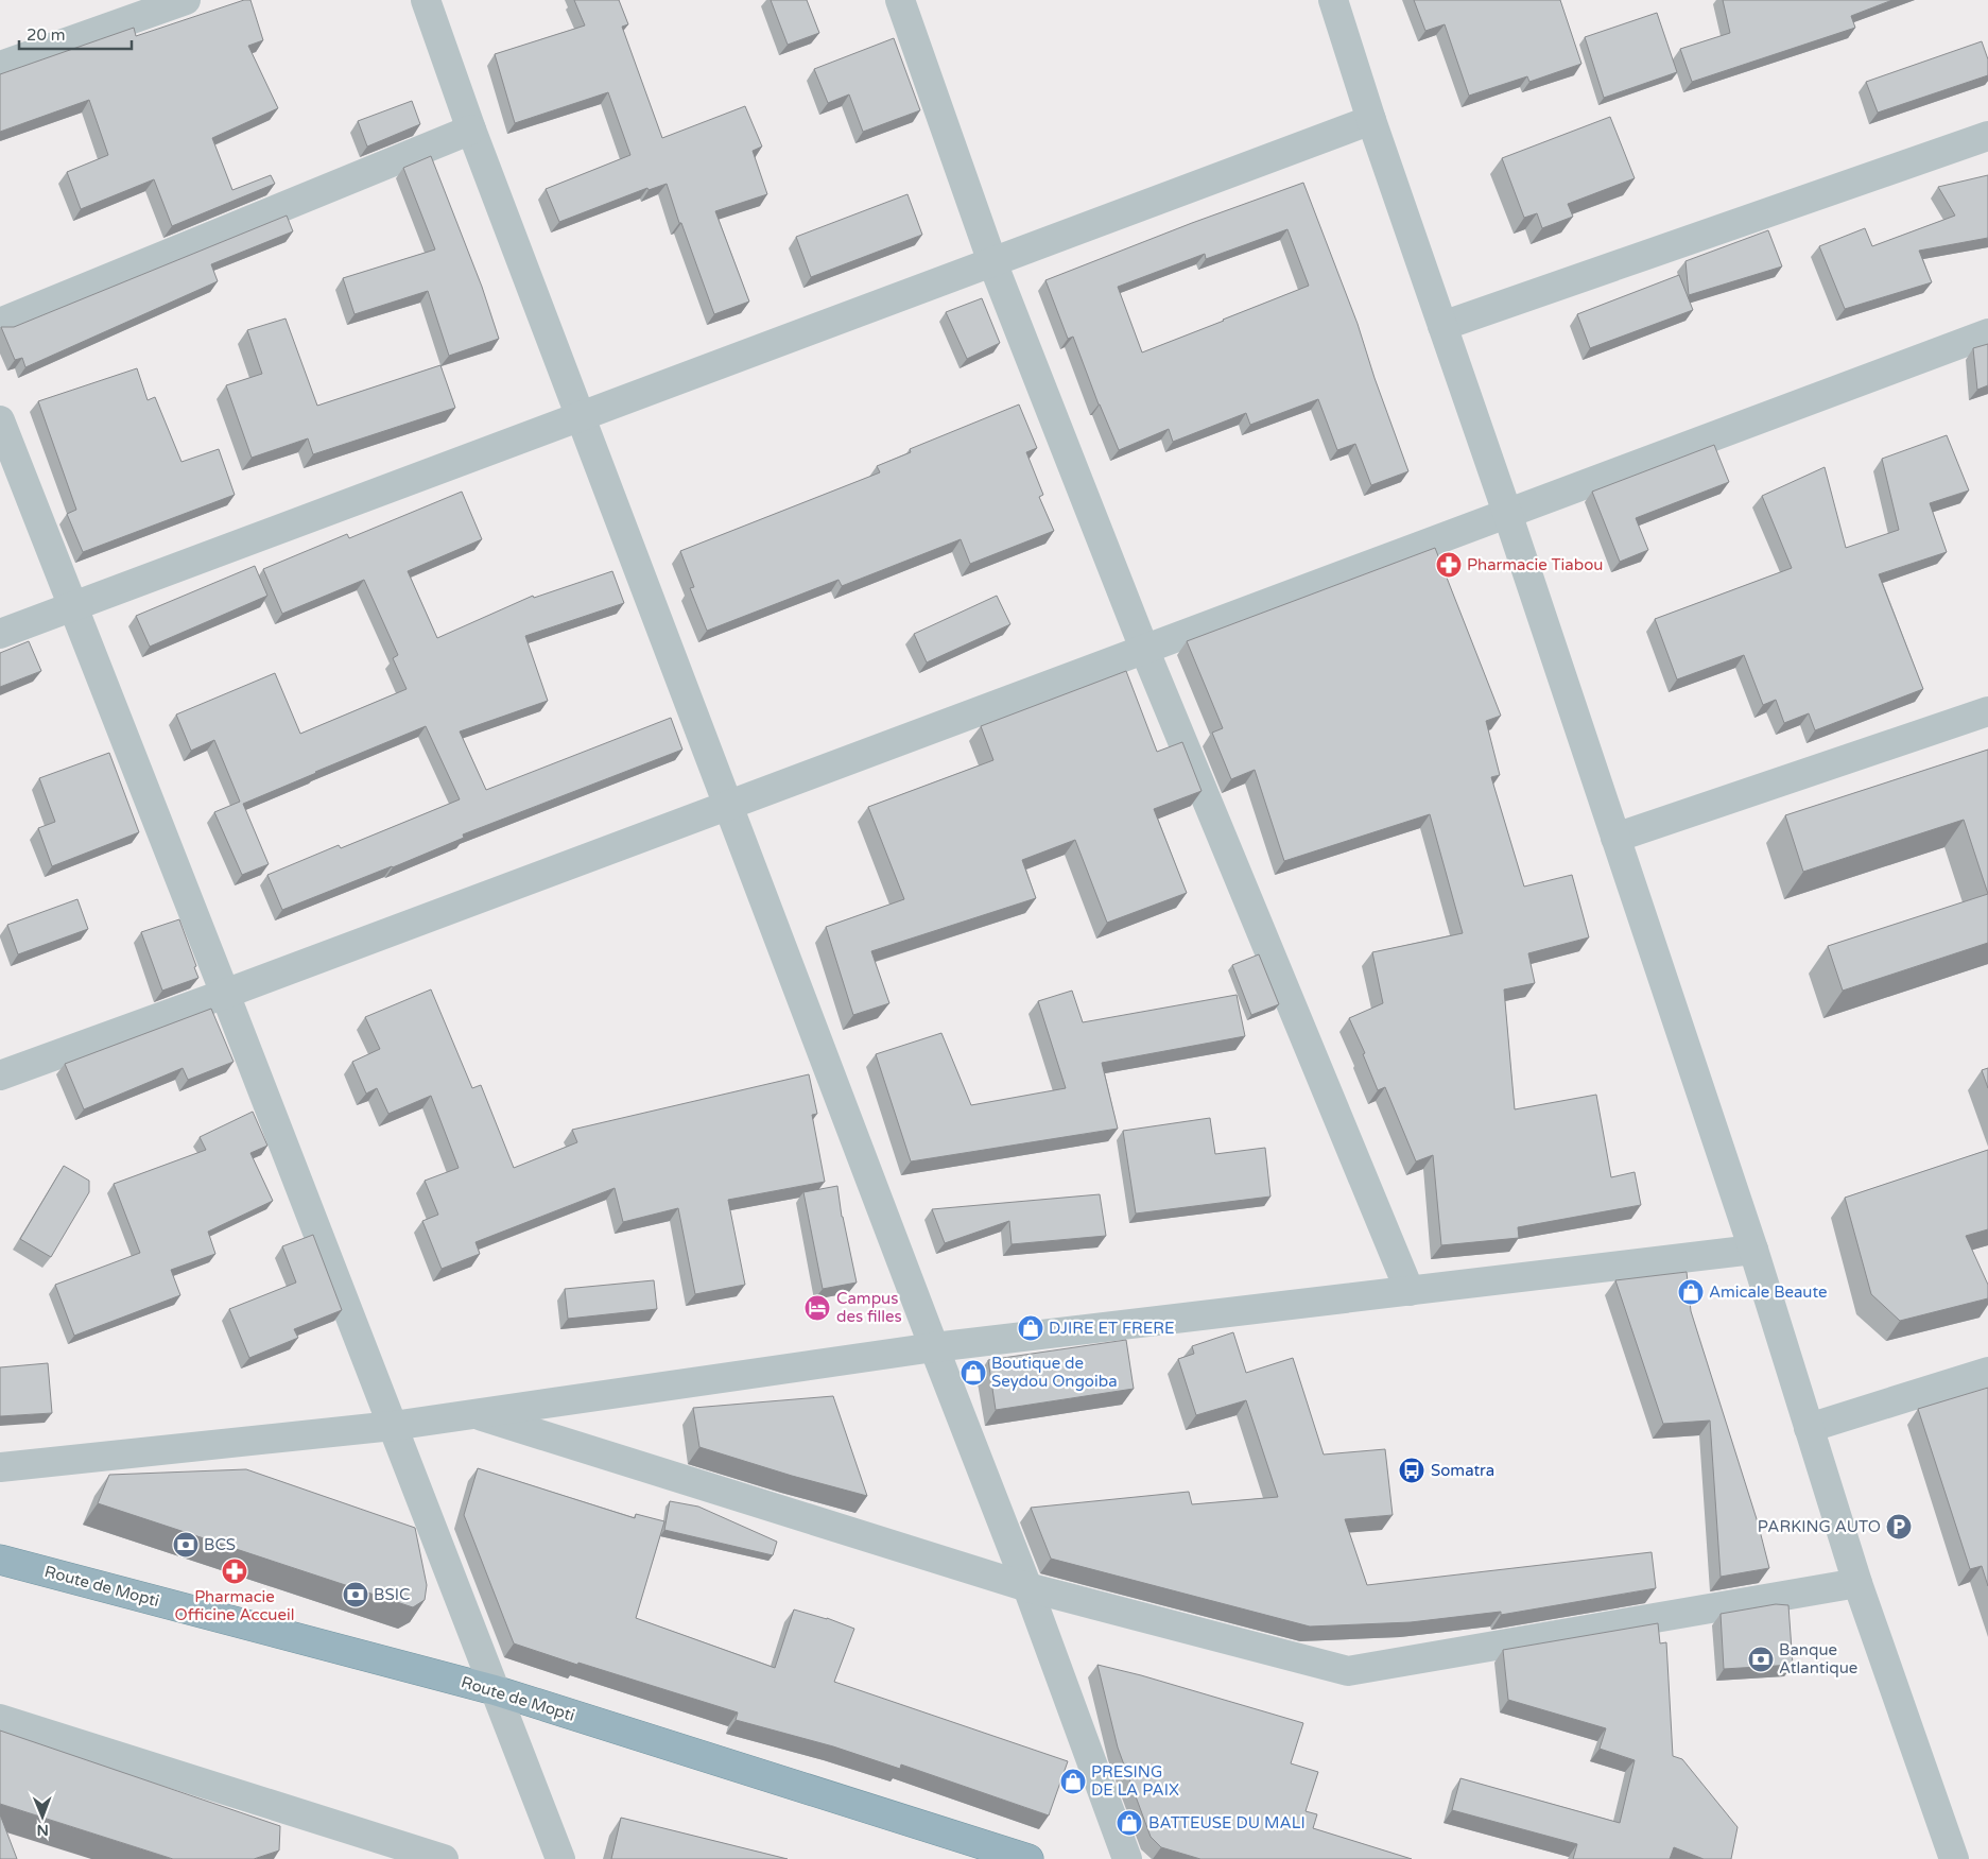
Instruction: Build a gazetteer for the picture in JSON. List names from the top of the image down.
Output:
{
  "streets": {
    "highway": ["Route de Mopti"]
  },
  "places": {
    "pharmacy": ["Pharmacie Tiabou", "Pharmacie Officine Accueil"],
    "shop": [
      "Amicale Beaute",
      "DJIRE ET FRERE",
      "Boutique de Seydou Ongoiba",
      "PRESING DE LA PAIX",
      "BATTEUSE DU MALI"
    ],
    "hotel": ["Campus des filles"],
    "bus stop": ["Somatra"],
    "parking": ["PARKING AUTO"],
    "bank": ["BCS", "BSIC", "Banque Atlantique"]
  },
  "scale_bar": "20 m",
  "north": "bottom"
}
